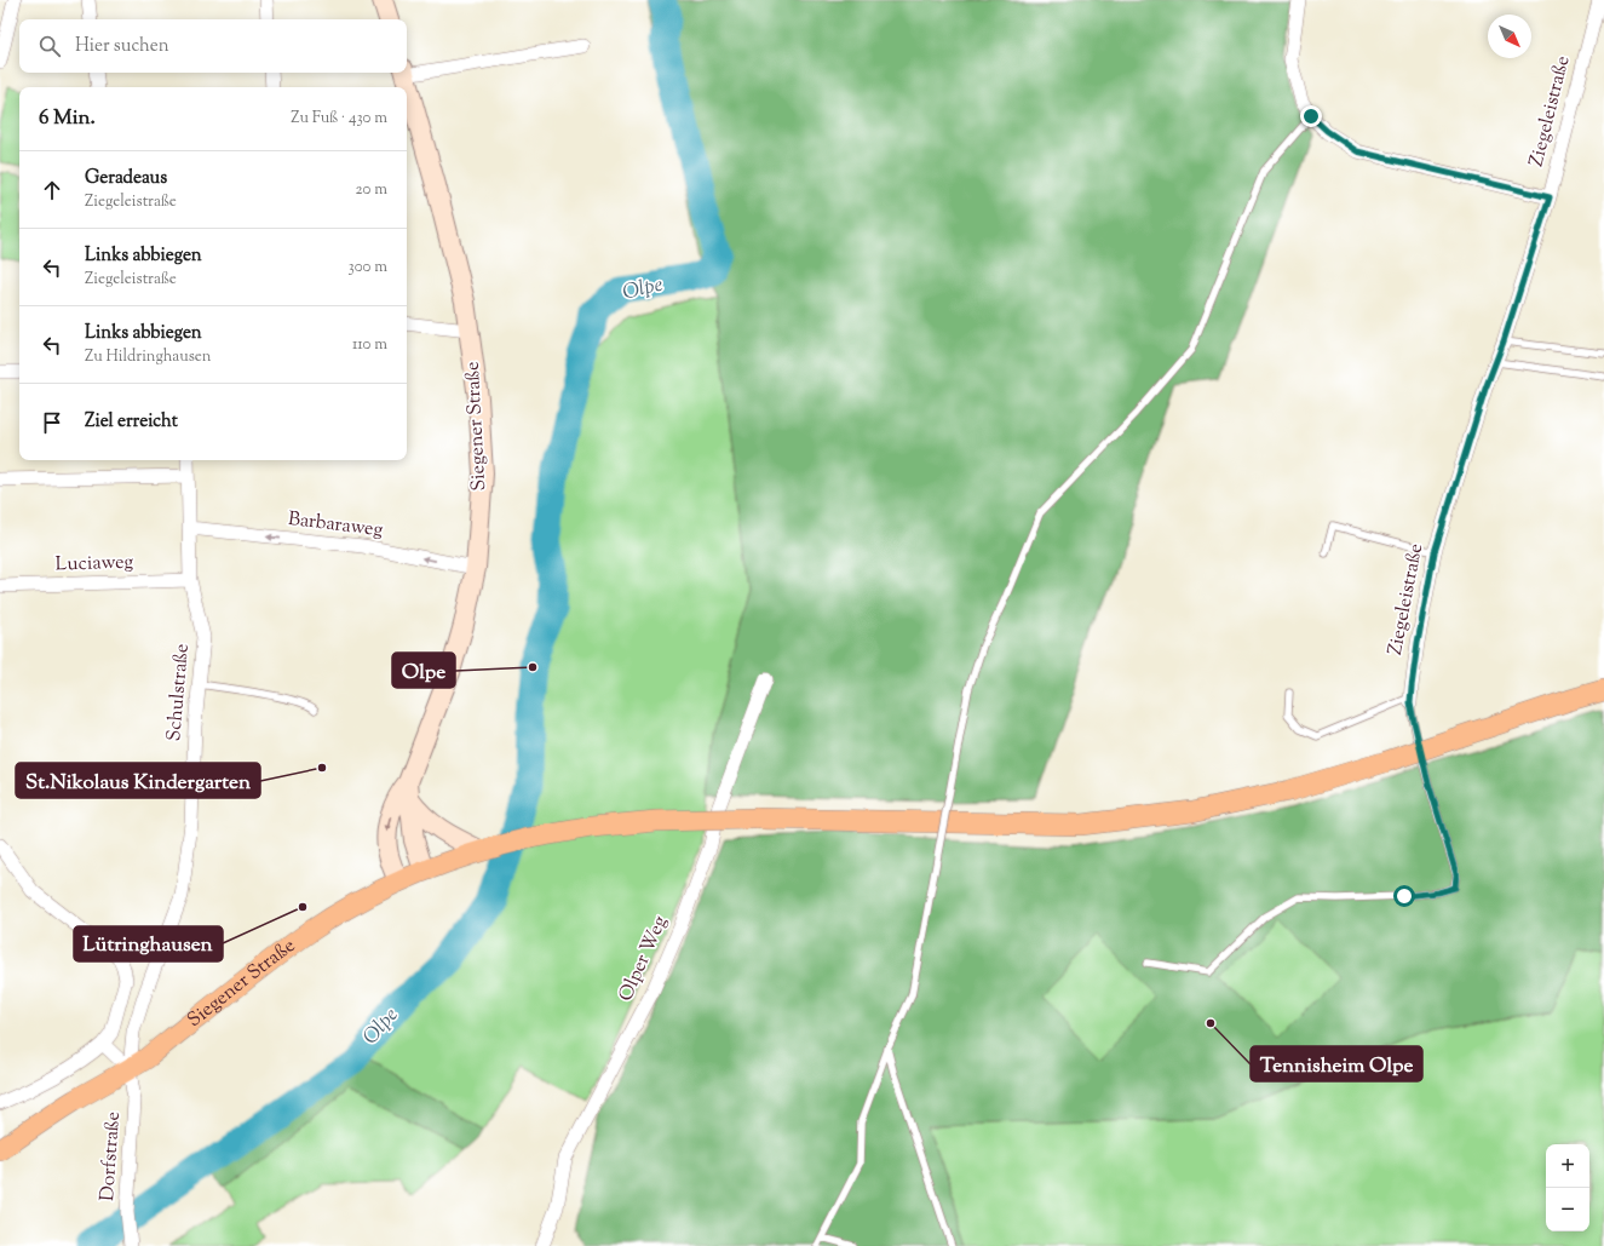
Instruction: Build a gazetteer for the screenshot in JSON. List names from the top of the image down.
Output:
{
  "streets": {
    "main road": ["Siegener Straße"],
    "street": [
      "Ziegeleistraße",
      "Barbaraweg",
      "Luciaweg",
      "Schulstraße",
      "Olper Weg",
      "Dorfstraße"
    ]
  },
  "crossings": [
    ["Siegener Straße", "Barbaraweg"],
    ["Siegener Straße", "Schulstraße"],
    ["Siegener Straße", "Dorfstraße"],
    ["Barbaraweg", "Schulstraße"],
    ["Luciaweg", "Schulstraße"],
    ["Schulstraße", "Dorfstraße"]
  ],
  "one_way": ["Barbaraweg"],
  "water": ["Olpe"],
  "places": [
    "Olpe",
    "St.Nikolaus Kindergarten",
    "Lütringhausen",
    "Tennisheim Olpe"
  ],
  "north": "bottom right",
  "page": {
    "search": "Hier suchen",
    "heading": ["6 Min.", "Zu Fuß · 430 m"],
    "list": [
      ["Geradeaus", "Ziegeleistraße", "20 m"],
      ["Links abbiegen", "Ziegeleistraße", "300 m"],
      ["Links abbiegen", "Zu Hildringhausen", "110 m"],
      "Ziel erreicht"
    ],
    "map_buttons": ["+", "−"]
  }
}
